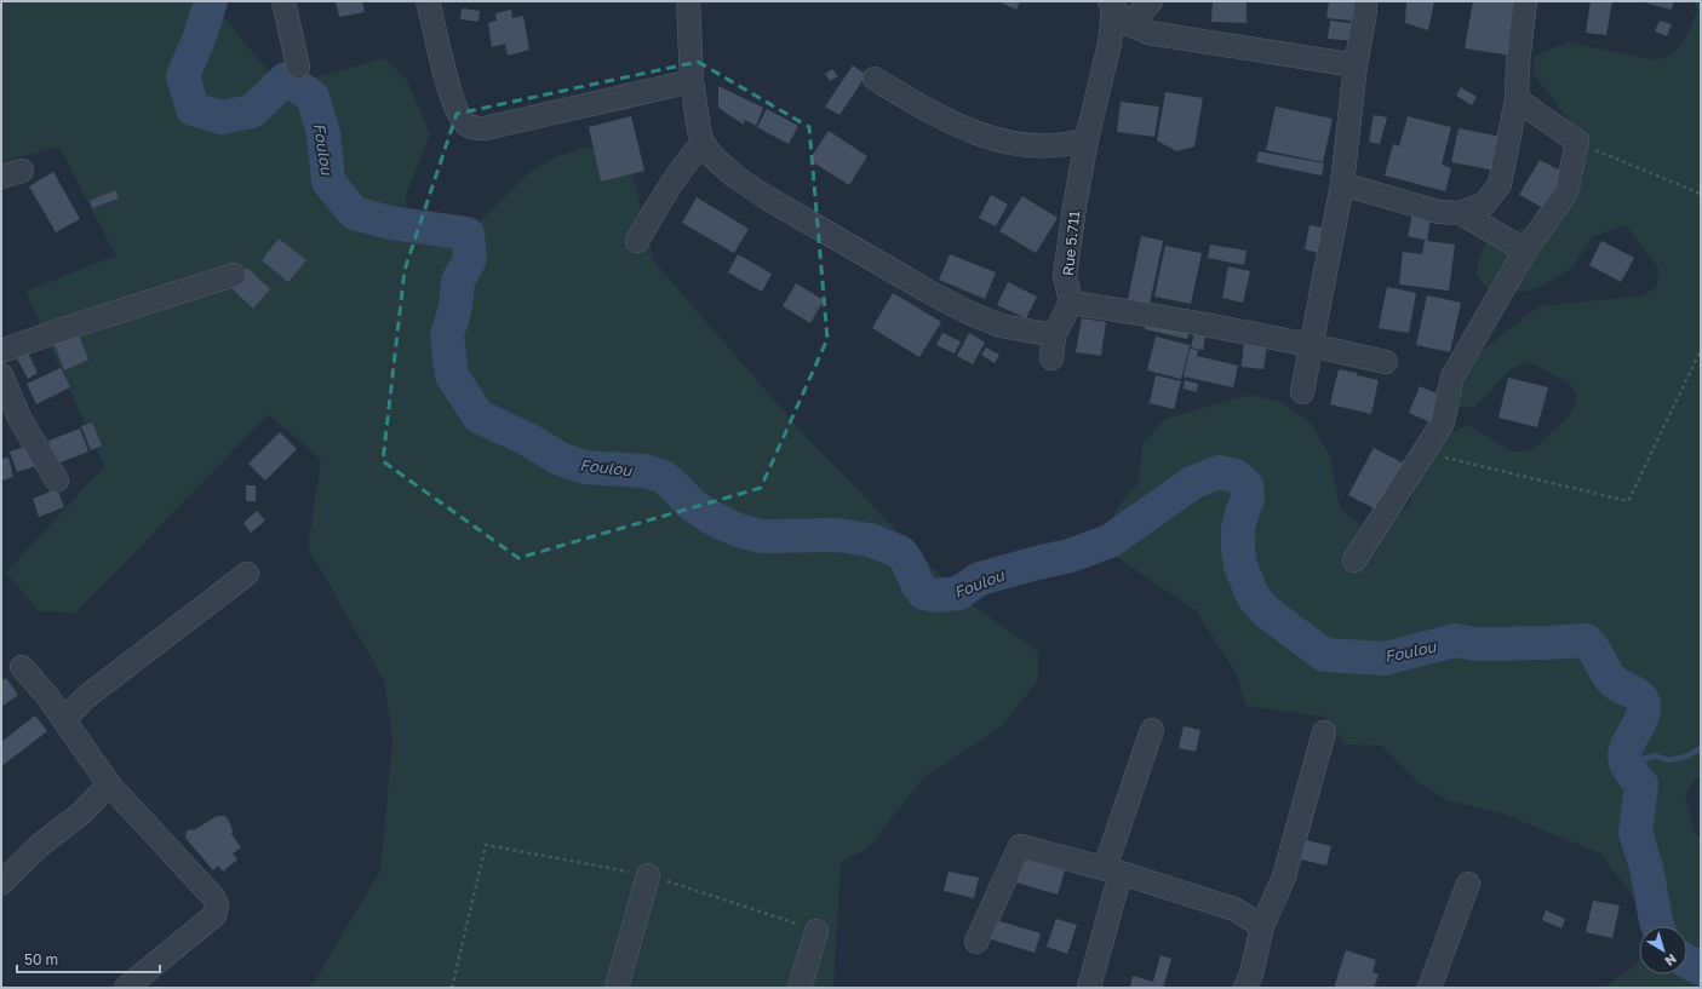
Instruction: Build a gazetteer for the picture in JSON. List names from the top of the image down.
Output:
{
  "streets": {
    "street": ["Rue 5.711"]
  },
  "water": ["Foulou"],
  "scale_bar": "50 m",
  "north": "bottom right"
}
